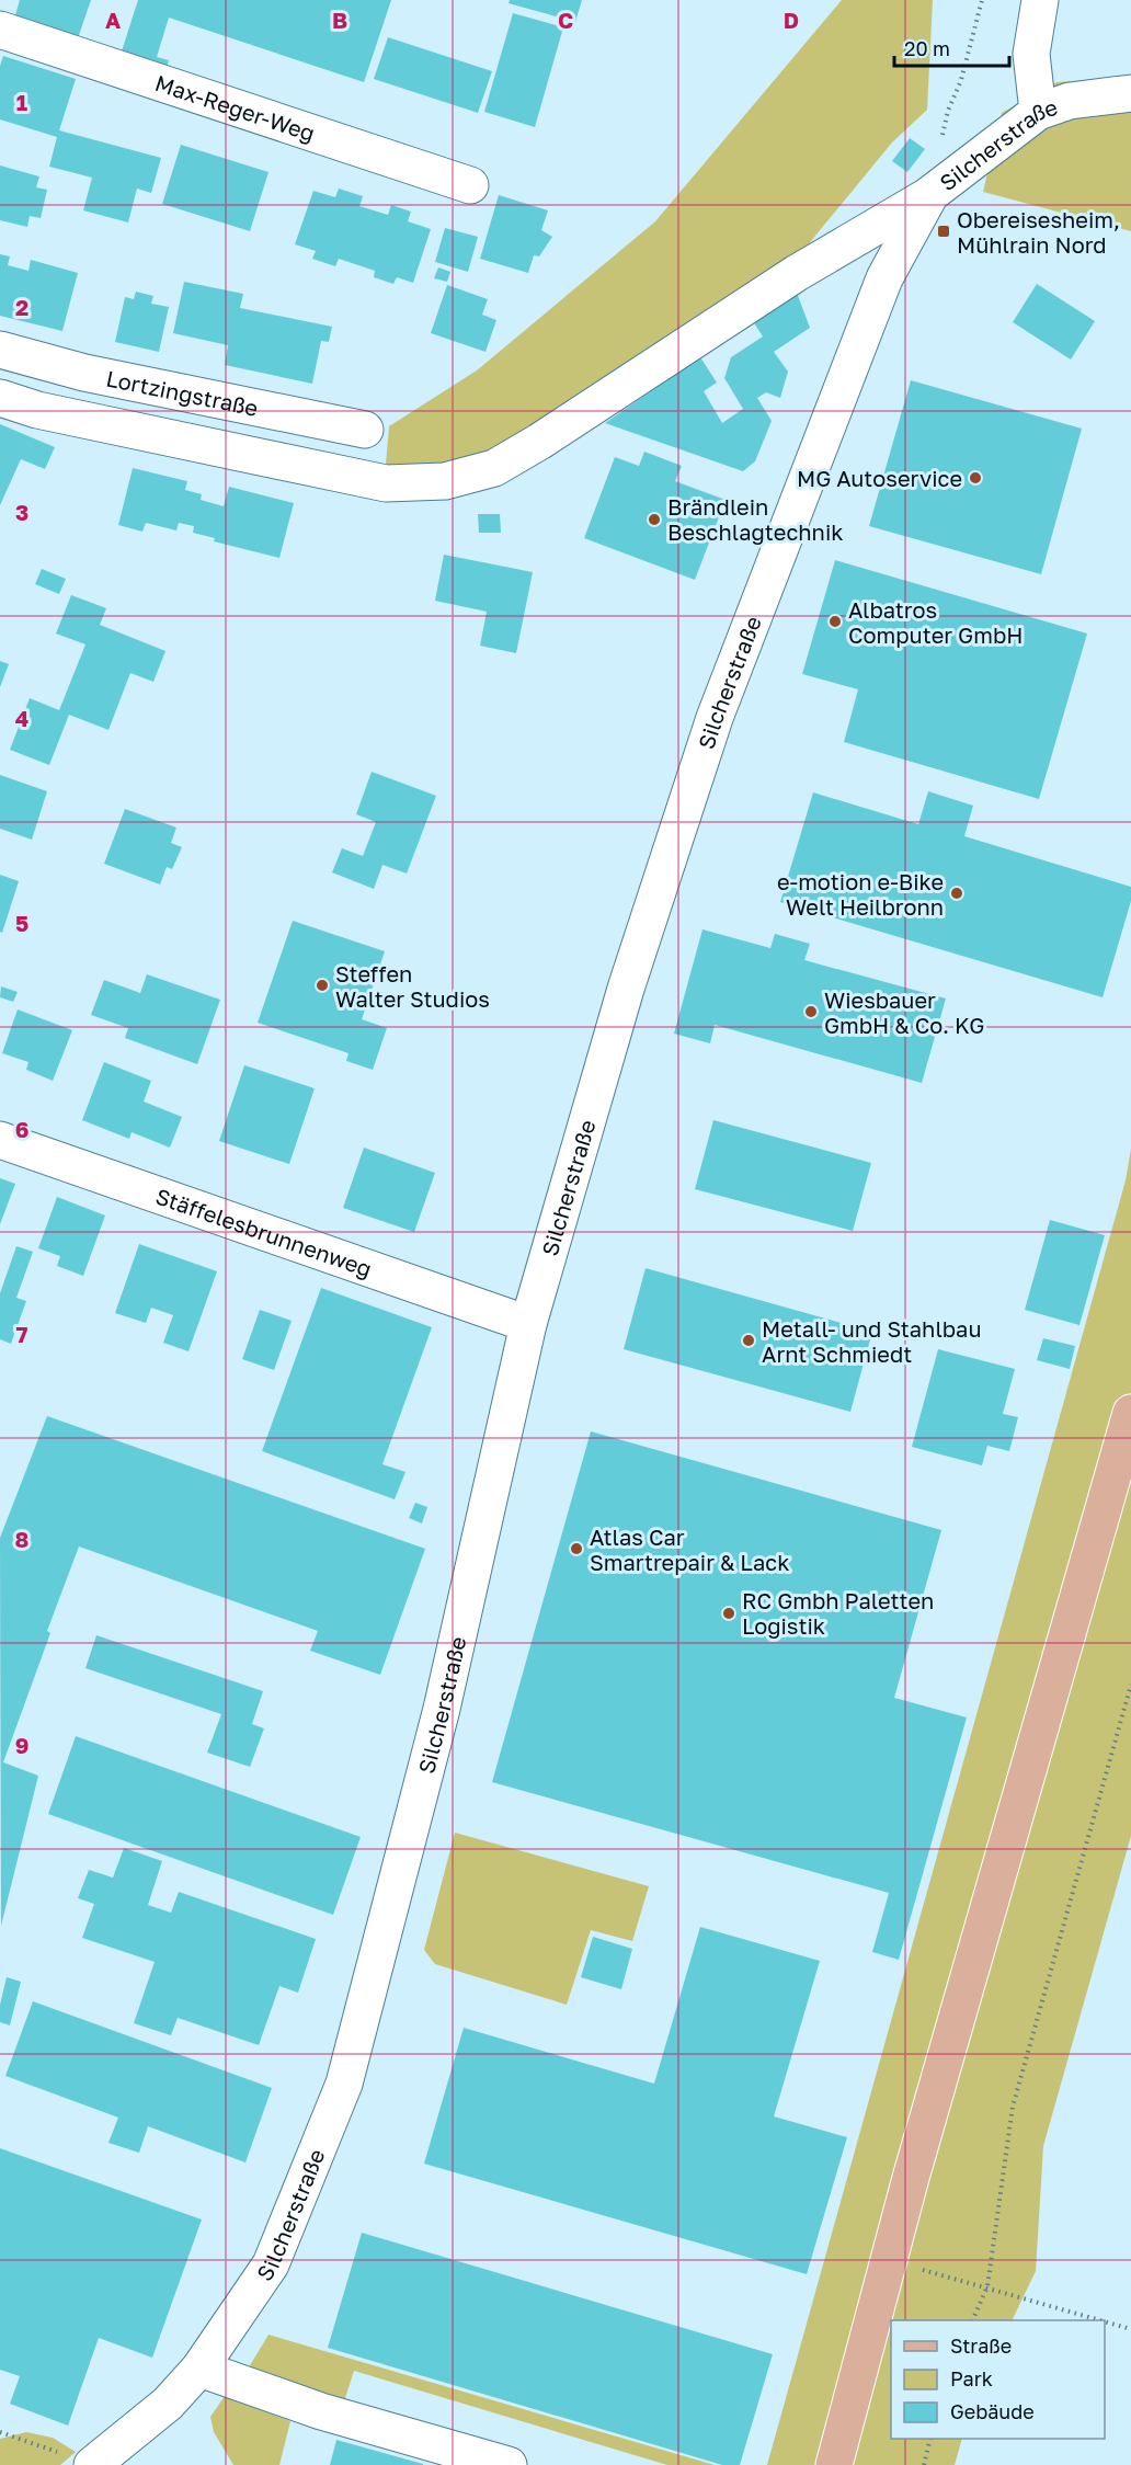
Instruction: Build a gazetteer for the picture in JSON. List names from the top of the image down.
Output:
{
  "streets": {
    "street": [
      "Max-Reger-Weg",
      "Silcherstraße",
      "Lortzingstraße",
      "Stäffelesbrunnenweg"
    ]
  },
  "crossings": [
    ["Silcherstraße", "Stäffelesbrunnenweg"]
  ],
  "places": {
    "transit": ["Obereisesheim, Mühlrain Nord"],
    "other": [
      "MG Autoservice",
      "Brändlein Beschlagtechnik",
      "Albatros Computer GmbH",
      "e-motion e-Bike Welt Heilbronn",
      "Steffen Walter Studios",
      "Wiesbauer GmbH & Co. KG",
      "Metall- und Stahlbau Arnt Schmiedt",
      "Atlas Car Smartrepair & Lack",
      "RC Gmbh Paletten Logistik"
    ]
  },
  "legend": ["Straße", "Park", "Gebäude"],
  "scale_bar": "20 m",
  "grid": {
    "columns": [
      "A",
      "B",
      "C",
      "D"
    ],
    "rows": [
      "1",
      "2",
      "3",
      "4",
      "5",
      "6",
      "7",
      "8",
      "9"
    ]
  }
}
